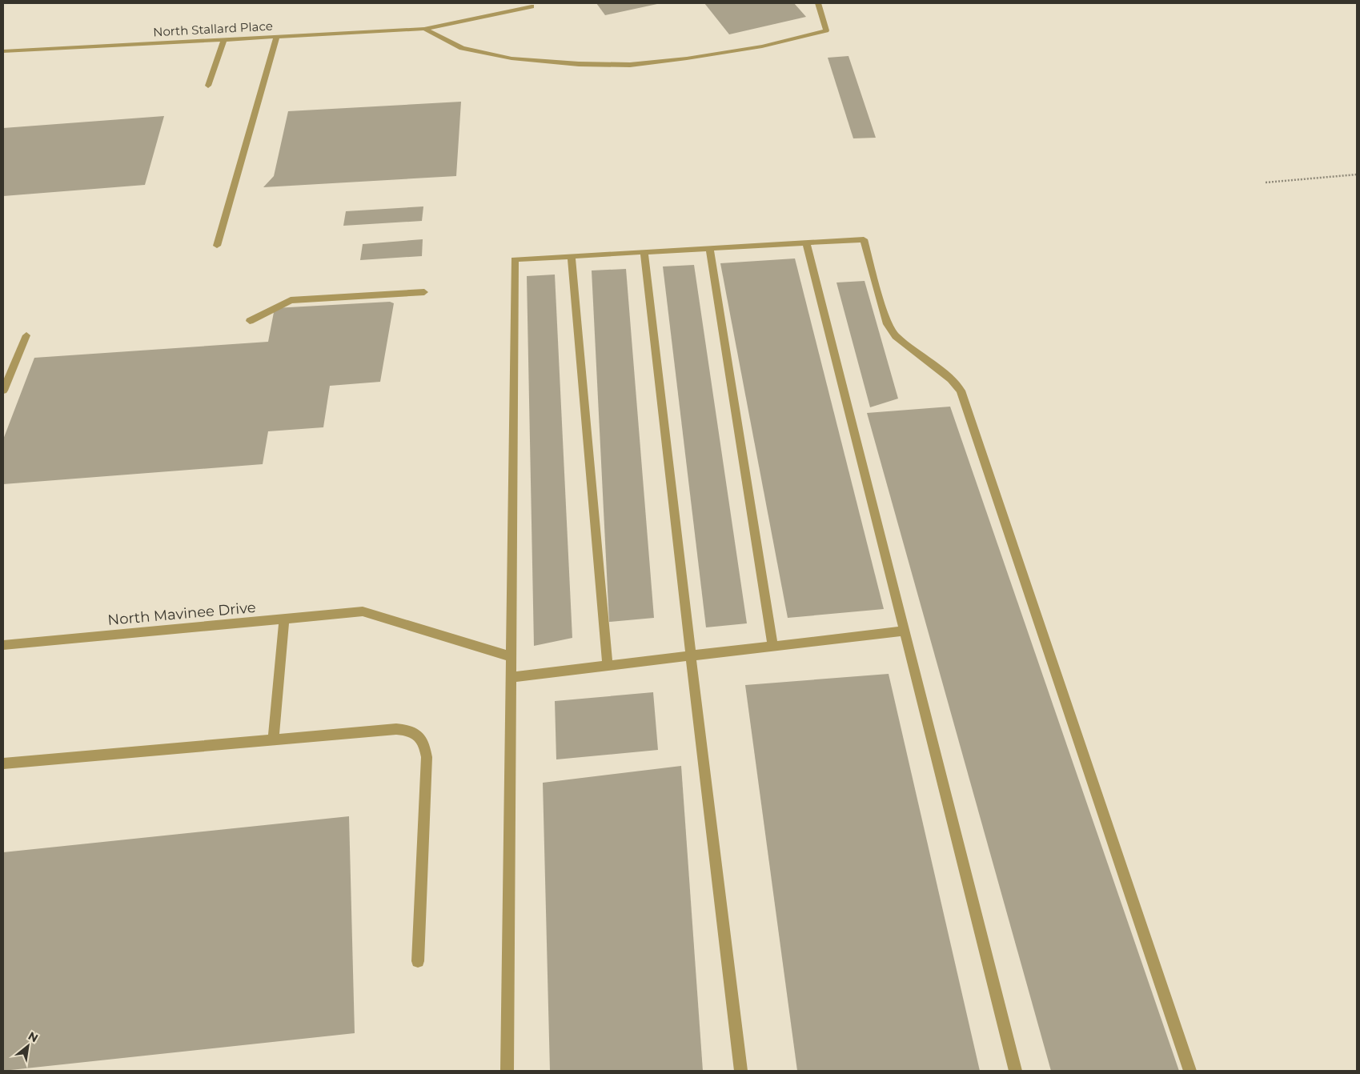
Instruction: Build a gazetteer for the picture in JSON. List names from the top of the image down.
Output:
{
  "streets": {
    "street": ["North Stallard Place", "North Mavinee Drive"]
  },
  "north": "top right"
}
